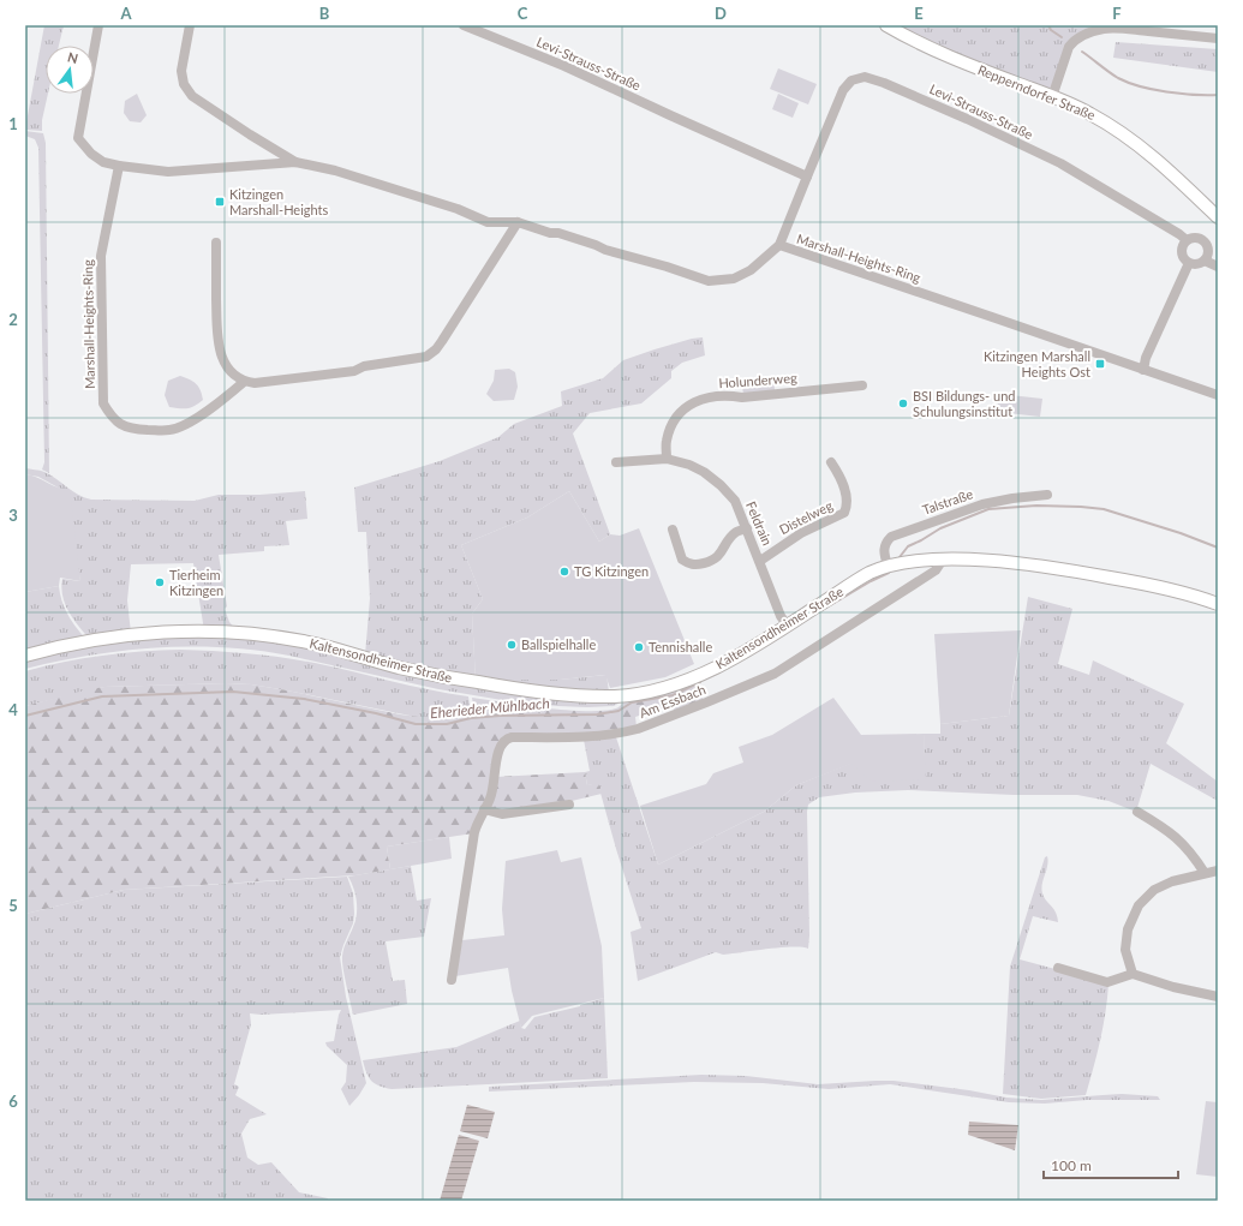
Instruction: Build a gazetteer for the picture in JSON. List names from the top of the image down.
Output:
{
  "streets": {
    "main road": ["Repperndorfer Straße", "Kaltensondheimer Straße"],
    "street": [
      "Levi-Strauss-Straße",
      "Marshall-Heights-Ring",
      "Holunderweg",
      "Talstraße",
      "Distelweg",
      "Feldrain",
      "Am Essbach"
    ]
  },
  "crossings": [
    ["Levi-Strauss-Straße", "Marshall-Heights-Ring"],
    ["Holunderweg", "Feldrain"],
    ["Talstraße", "Kaltensondheimer Straße"],
    ["Distelweg", "Feldrain"],
    ["Feldrain", "Kaltensondheimer Straße"],
    ["Kaltensondheimer Straße", "Am Essbach"]
  ],
  "water": ["Eherieder Mühlbach"],
  "places": {
    "transit": ["Kitzingen Marshall-Heights", "Kitzingen Marshall Heights Ost"],
    "other": [
      "BSI Bildungs- und Schulungsinstitut",
      "TG Kitzingen",
      "Tierheim Kitzingen",
      "Ballspielhalle",
      "Tennishalle"
    ]
  },
  "scale_bar": "100 m",
  "north": "top",
  "grid": {
    "columns": [
      "A",
      "B",
      "C",
      "D",
      "E",
      "F"
    ],
    "rows": [
      "1",
      "2",
      "3",
      "4",
      "5",
      "6"
    ]
  }
}
